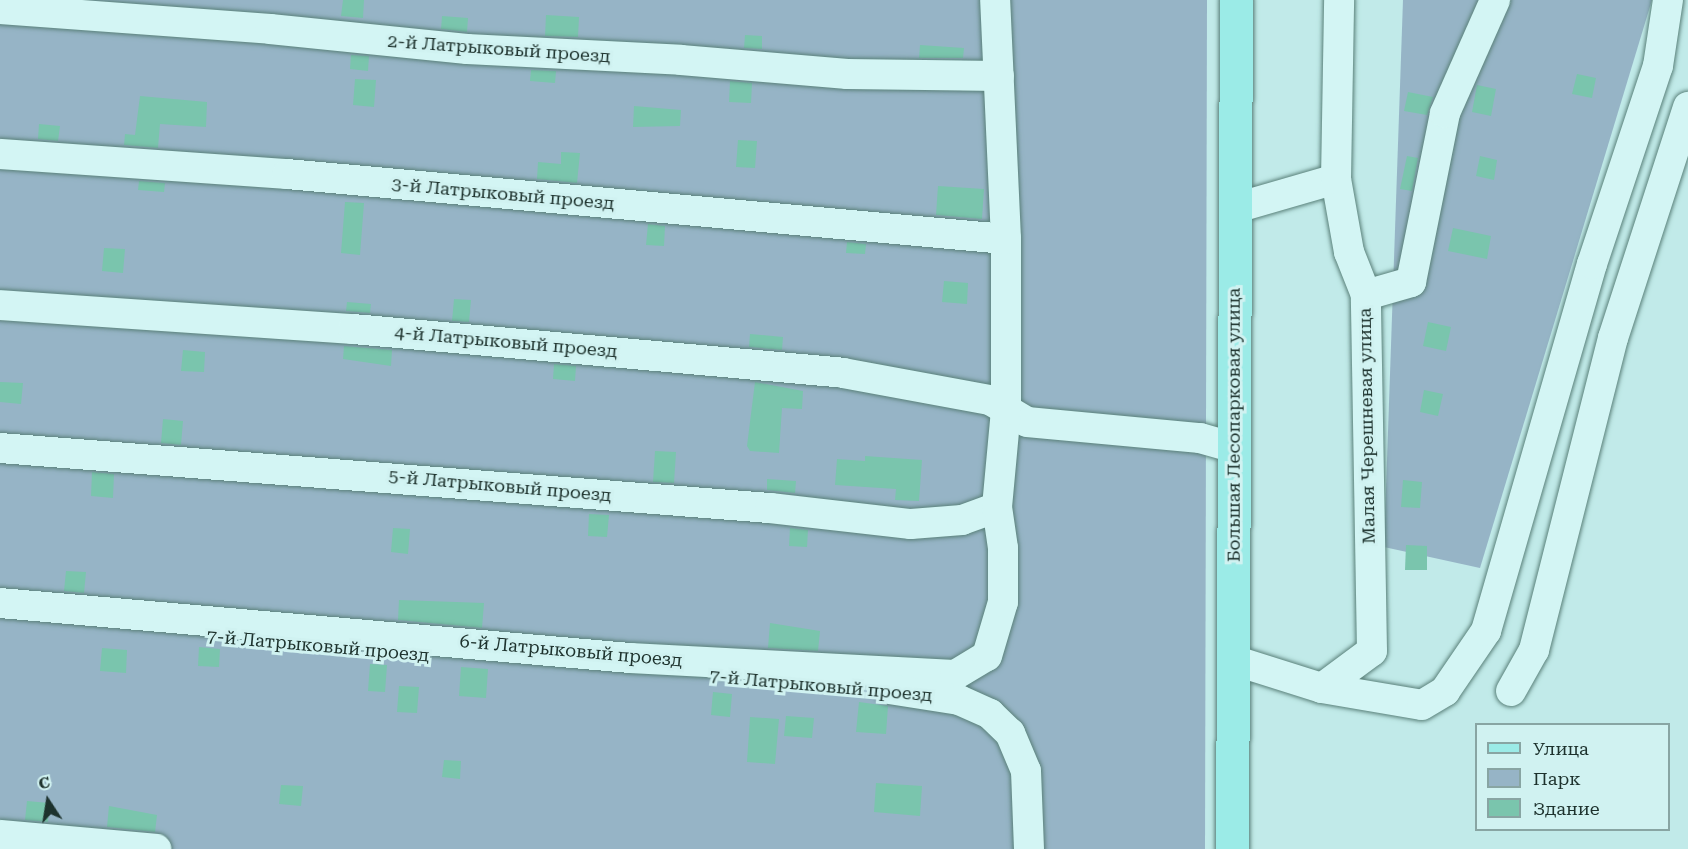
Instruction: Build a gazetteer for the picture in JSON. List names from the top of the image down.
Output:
{
  "streets": {
    "main road": ["Большая Лесопарковая улица"],
    "street": [
      "2-й Латрыковый проезд",
      "3-й Латрыковый проезд",
      "4-й Латрыковый проезд",
      "Малая Черешневая улица",
      "5-й Латрыковый проезд",
      "7-й Латрыковый проезд",
      "6-й Латрыковый проезд"
    ]
  },
  "crossings": [
    ["2-й Латрыковый проезд", "6-й Латрыковый проезд"],
    ["3-й Латрыковый проезд", "6-й Латрыковый проезд"],
    ["4-й Латрыковый проезд", "Большая Лесопарковая улица"],
    ["4-й Латрыковый проезд", "6-й Латрыковый проезд"],
    ["5-й Латрыковый проезд", "6-й Латрыковый проезд"]
  ],
  "legend": ["Улица", "Парк", "Здание"],
  "north": "top"
}
